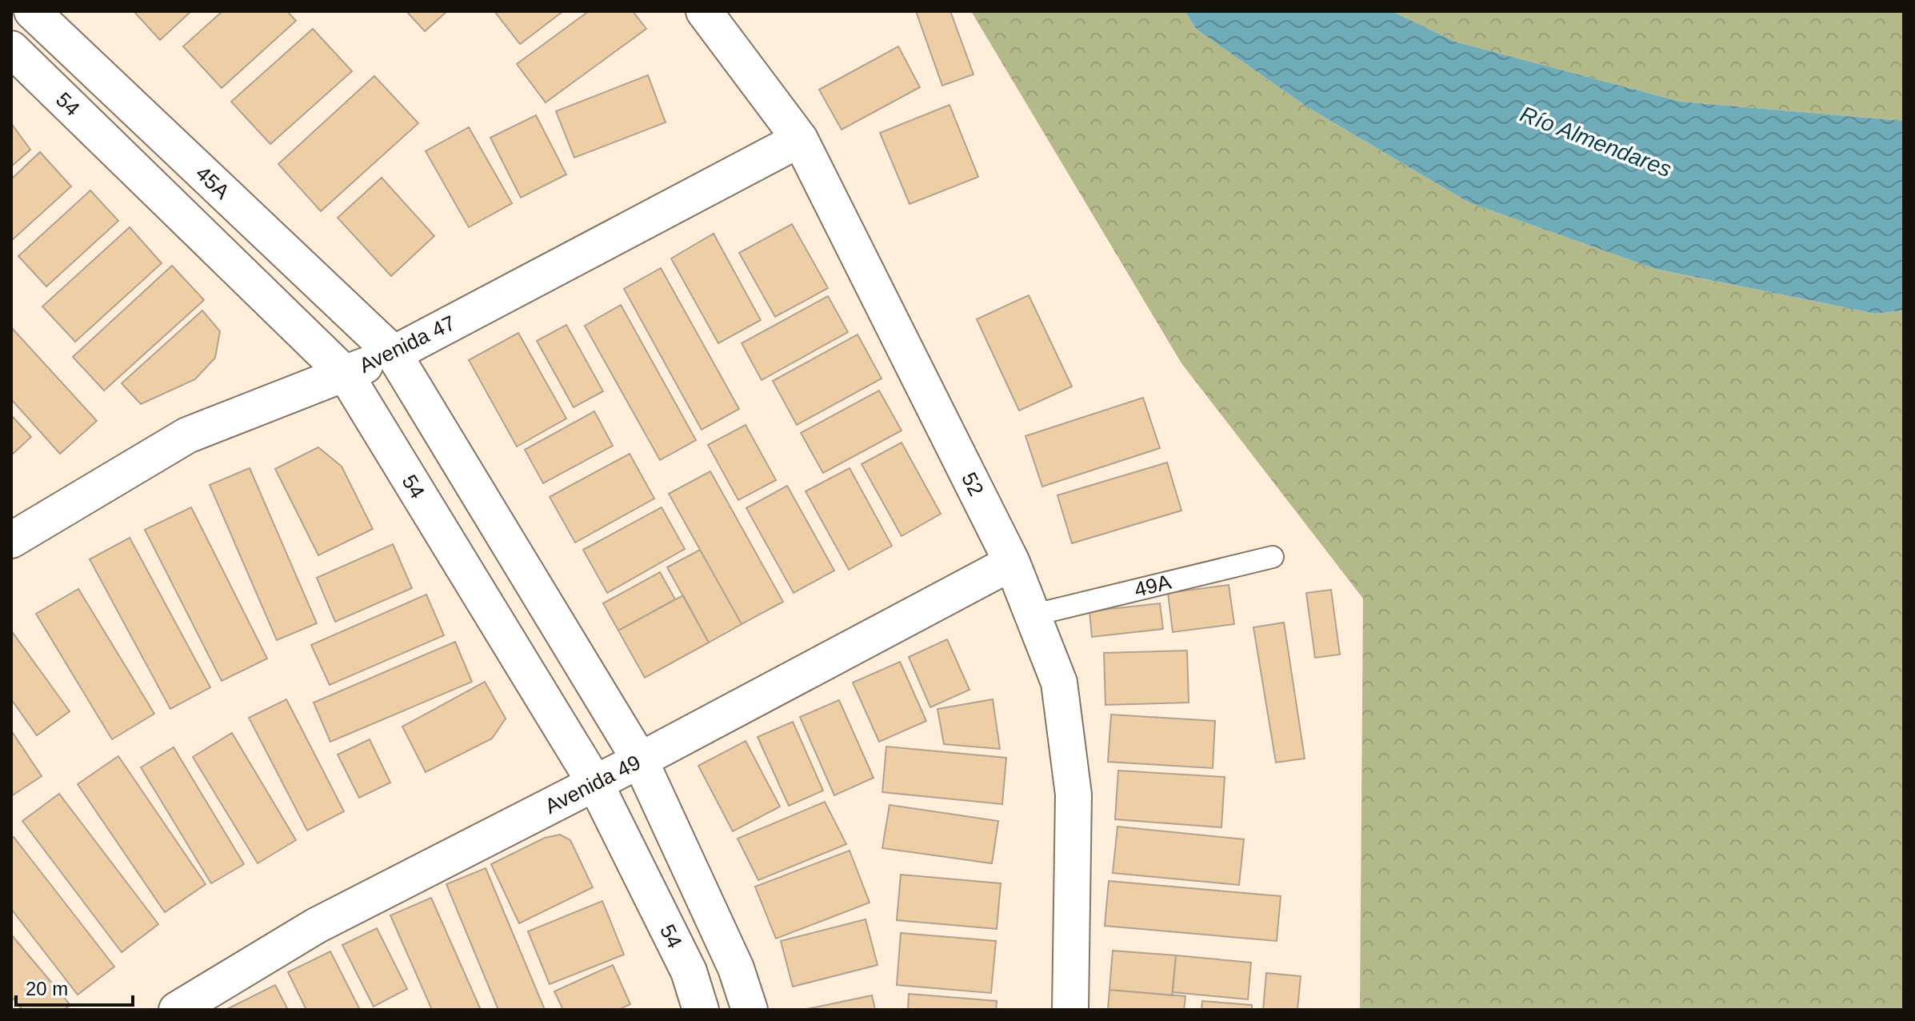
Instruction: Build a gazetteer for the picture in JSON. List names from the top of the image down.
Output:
{
  "streets": {
    "street": [
      "54",
      "45A",
      "Avenida 47",
      "52",
      "Avenida 49"
    ],
    "lane": ["49A"]
  },
  "crossings": [
    ["54", "Avenida 47"],
    ["54", "Avenida 49"],
    ["45A", "Avenida 47"],
    ["Avenida 47", "52"],
    ["52", "49A"],
    ["52", "Avenida 49"]
  ],
  "water": ["Río Almendares"],
  "scale_bar": "20 m"
}
